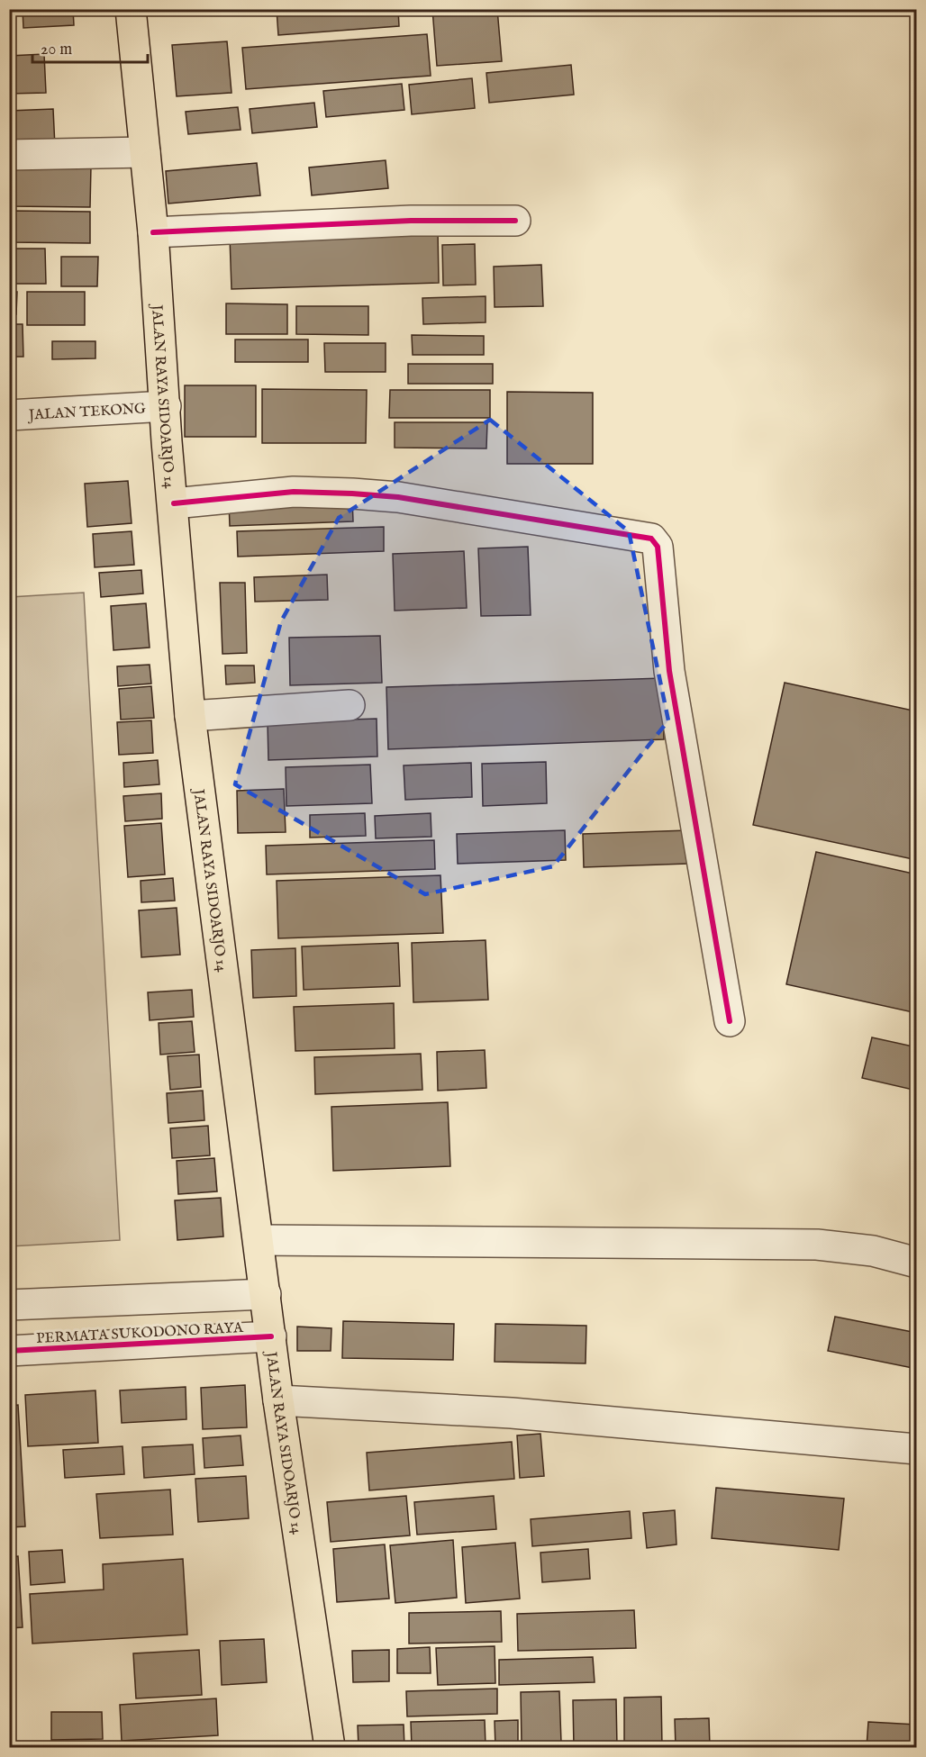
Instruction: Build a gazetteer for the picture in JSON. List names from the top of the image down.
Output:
{
  "streets": {
    "main road": ["JALAN RAYA SIDOARJO 14"],
    "street": ["JALAN TEKONG", "PERMATA SUKODONO RAYA"]
  },
  "crossings": [
    ["JALAN RAYA SIDOARJO 14", "JALAN TEKONG"],
    ["JALAN RAYA SIDOARJO 14", "PERMATA SUKODONO RAYA"]
  ],
  "scale_bar": "20 m"
}
